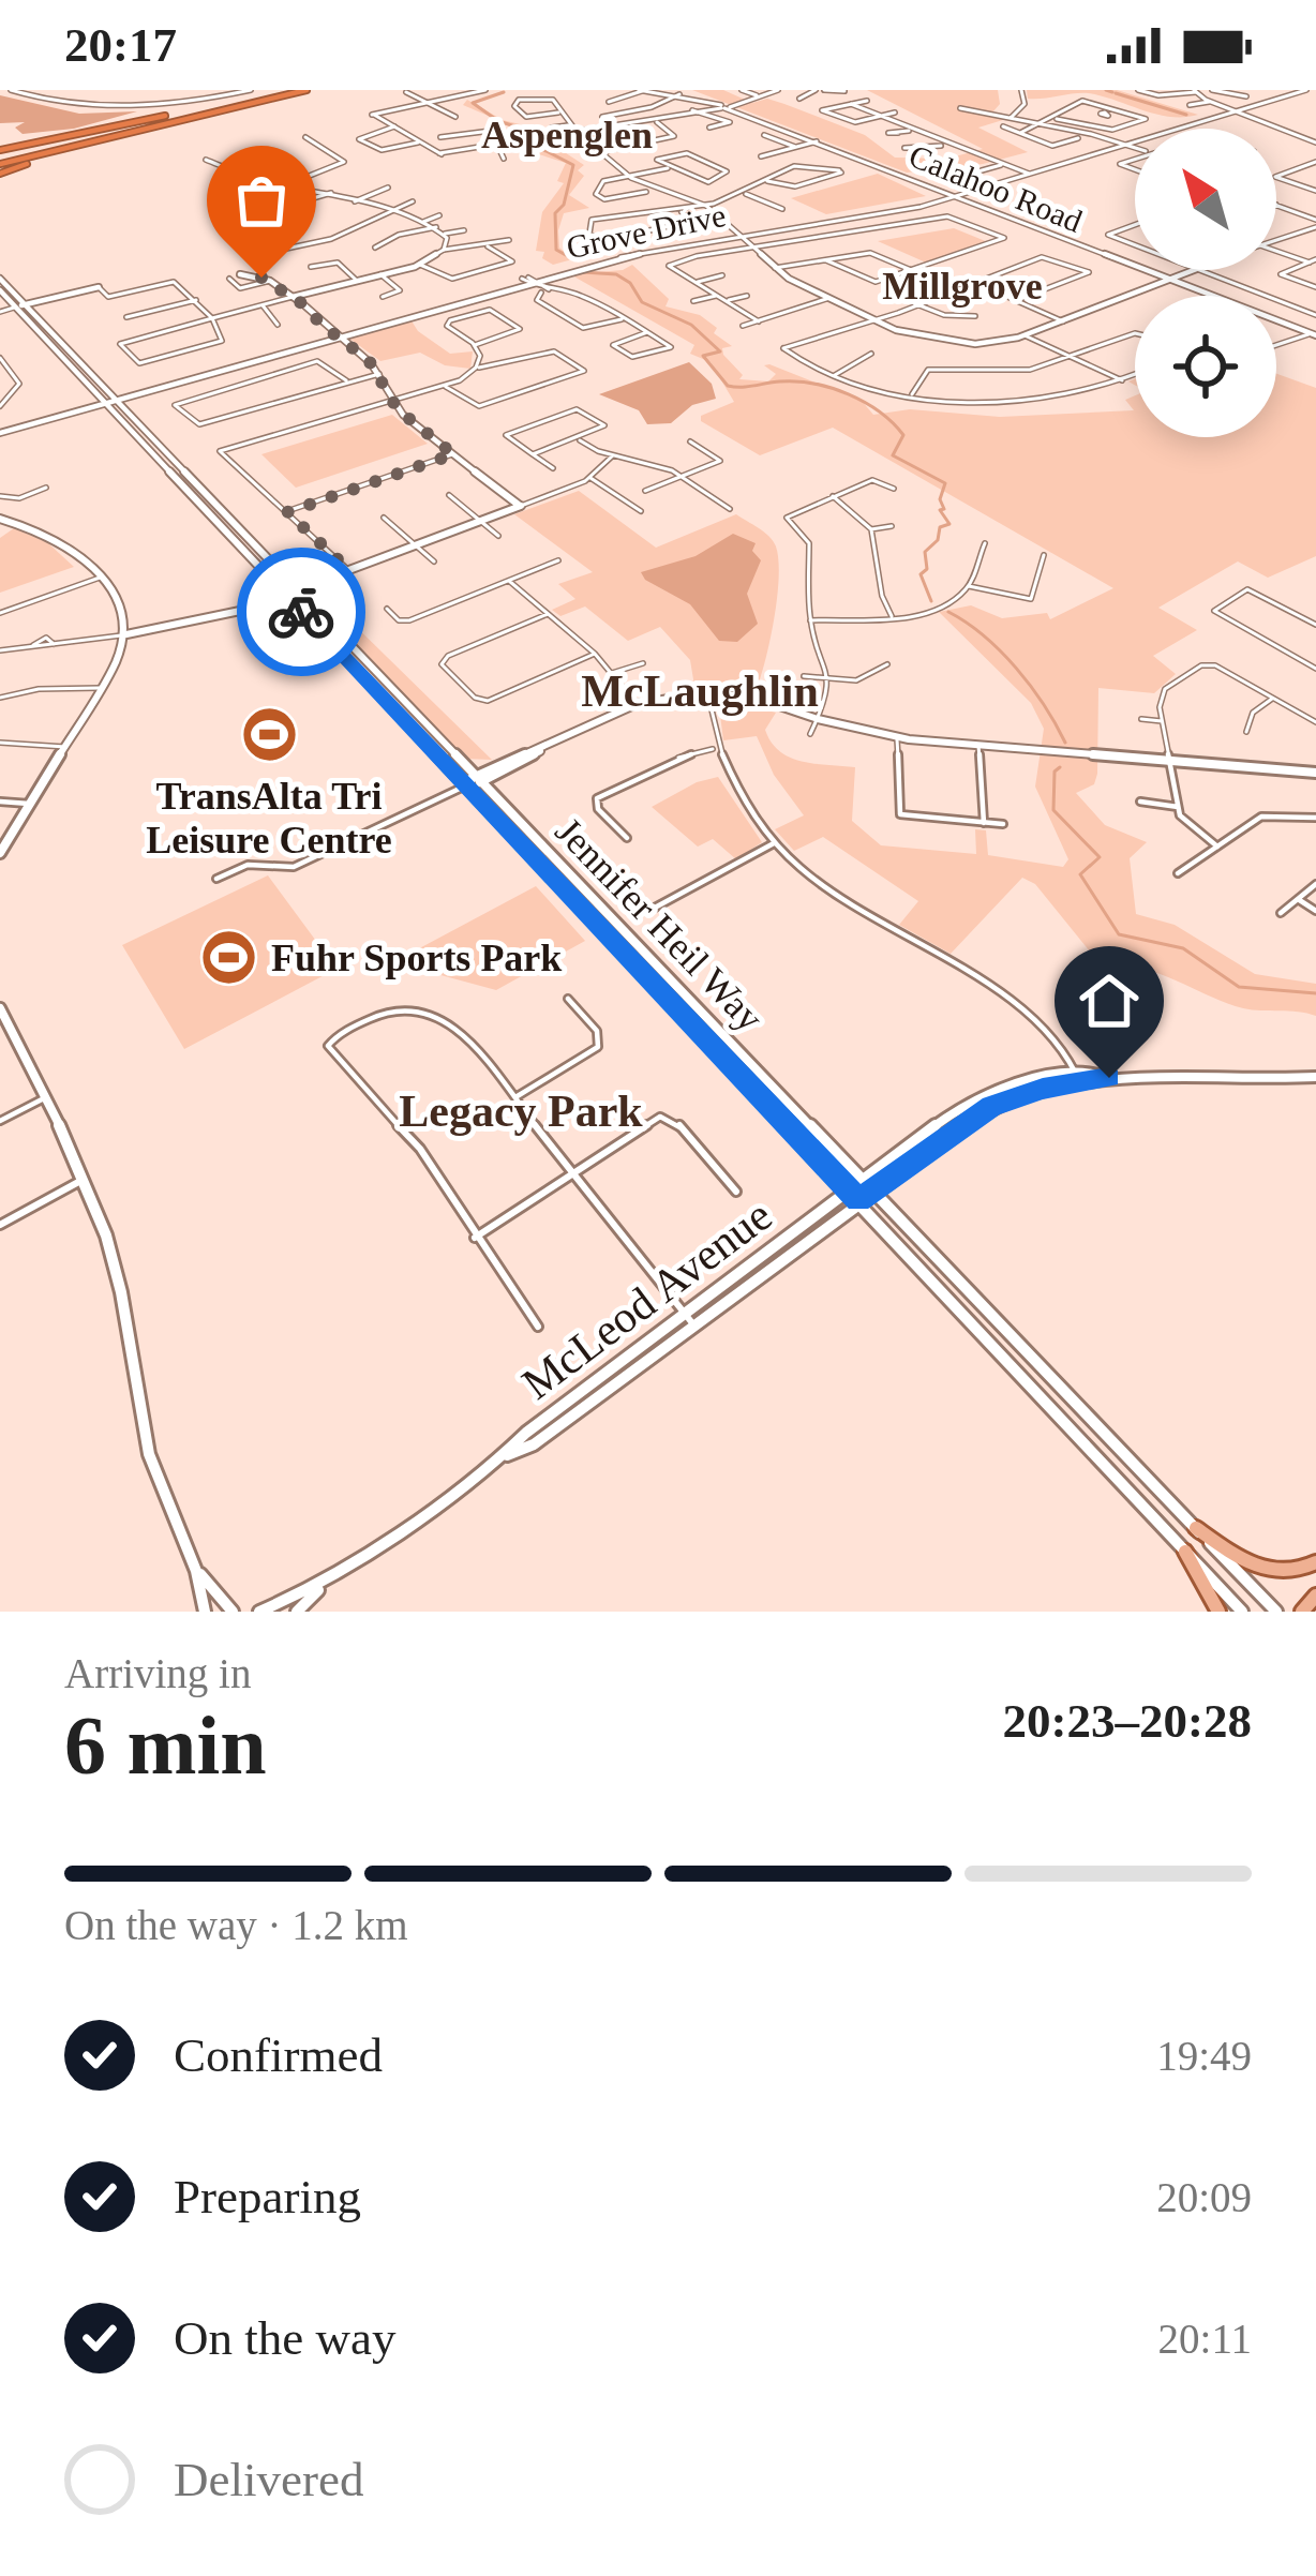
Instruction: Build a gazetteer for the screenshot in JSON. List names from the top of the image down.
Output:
{
  "streets": {
    "street": [
      "Calahoo Road",
      "Grove Drive",
      "Jennifer Heil Way",
      "McLeod Avenue"
    ]
  },
  "crossings": [
    ["Calahoo Road", "Grove Drive"],
    ["Grove Drive", "Jennifer Heil Way"],
    ["Jennifer Heil Way", "McLeod Avenue"]
  ],
  "districts": [
    "Aspenglen",
    "Millgrove",
    "McLaughlin",
    "Legacy Park"
  ],
  "places": {
    "sports": ["TransAlta Tri Leisure Centre", "Fuhr Sports Park"]
  },
  "north": "top left",
  "page": {
    "status": "20:17",
    "heading": ["6 min", "Arriving in", "20:23–20:28"],
    "bar": "On the way · 1.2 km",
    "list": [
      ["Confirmed", "19:49"],
      ["Preparing", "20:09"],
      ["On the way", "20:11"],
      "Delivered"
    ]
  }
}
